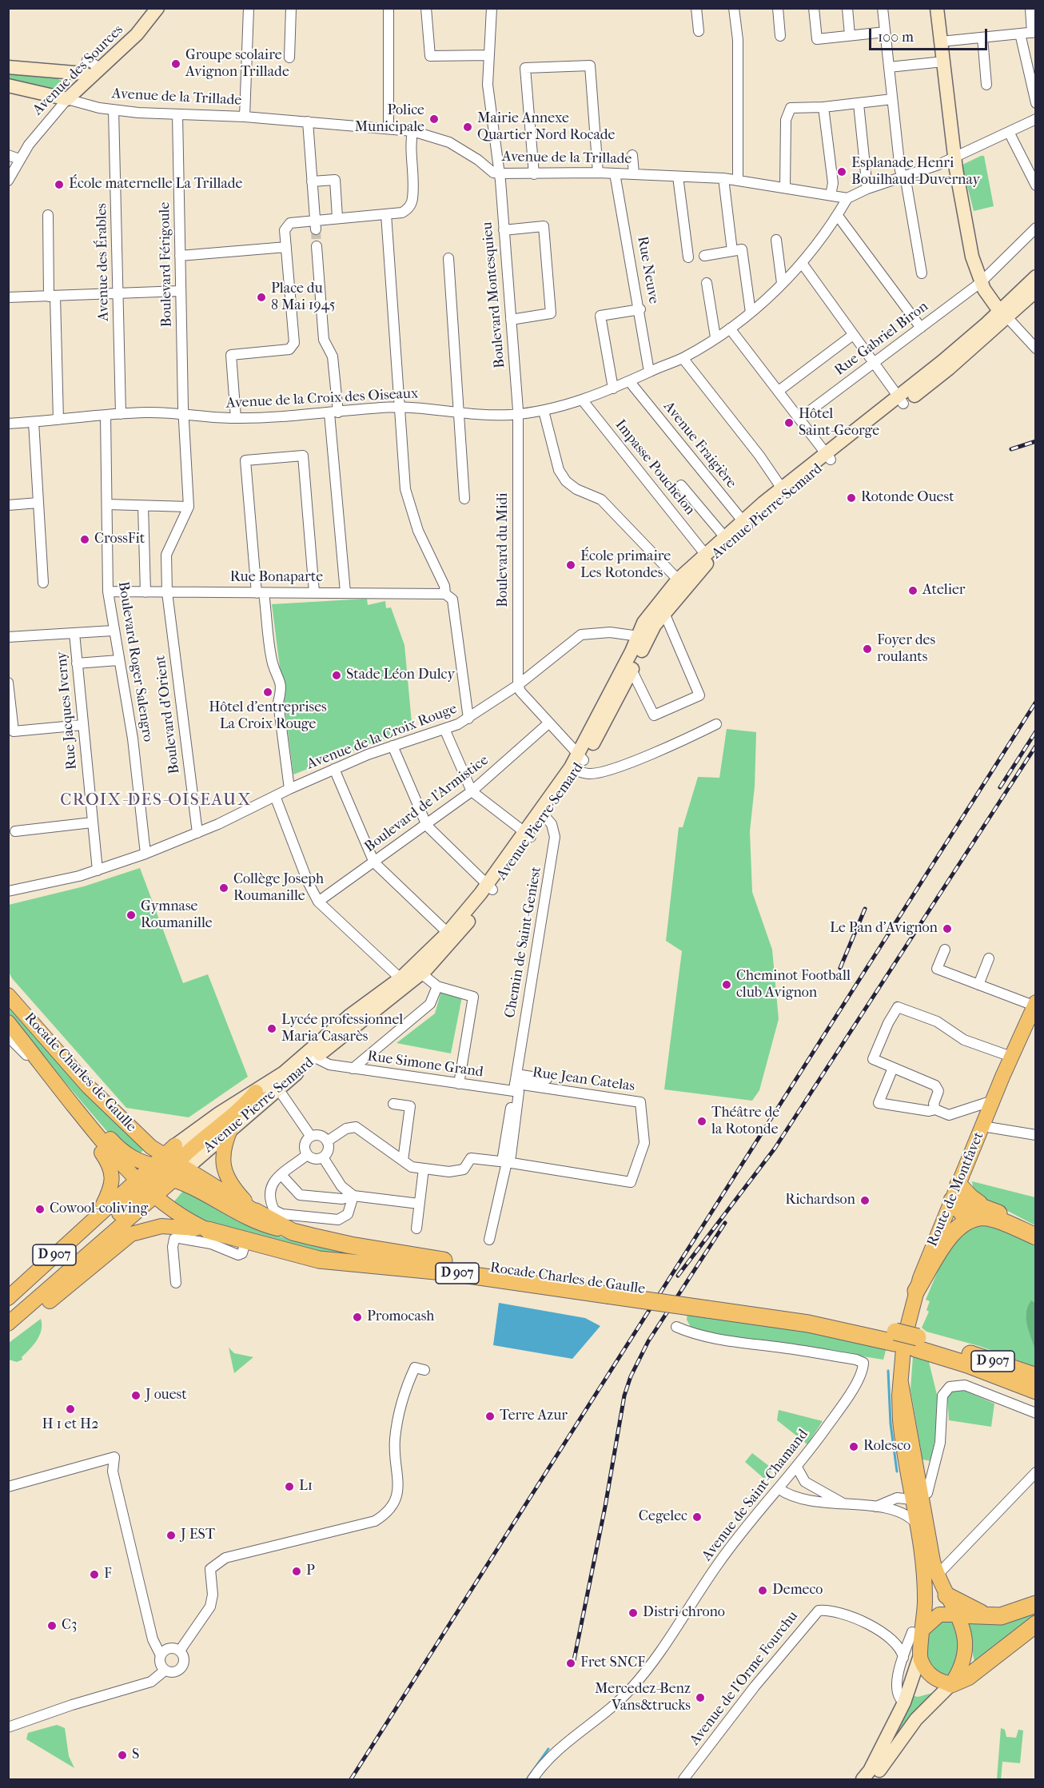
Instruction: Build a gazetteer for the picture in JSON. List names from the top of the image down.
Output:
{
  "streets": {
    "highway": ["Rocade Charles de Gaulle", "D 907"],
    "main road": [
      "Avenue des Sources",
      "Avenue de la Trillade",
      "Avenue Pierre Semard",
      "Route de Montfavet"
    ],
    "street": [
      "Avenue des Érables",
      "Boulevard Férigoule",
      "Rue Neuve",
      "Boulevard Montesquieu",
      "Rue Gabriel Biron",
      "Avenue de la Croix des Oiseaux",
      "Avenue Fraigière",
      "Impasse Pouchelon",
      "Boulevard du Midi",
      "Rue Bonaparte",
      "Boulevard Roger Salengro",
      "Rue Jacques Iverny",
      "Boulevard d'Orient",
      "Avenue de la Croix Rouge",
      "Boulevard de l'Armistice",
      "Chemin de Saint-Geniest",
      "Rue Simone Grand",
      "Rue Jean Catelas",
      "Avenue de Saint-Chamand",
      "Avenue de l'Orme Fourchu"
    ]
  },
  "crossings": [
    ["Avenue des Sources", "Avenue de la Trillade"],
    ["Avenue de la Trillade", "Avenue des Érables"],
    ["Avenue de la Trillade", "Boulevard Férigoule"],
    ["Avenue de la Trillade", "Rue Neuve"],
    ["Avenue de la Trillade", "Boulevard Montesquieu"],
    ["Avenue de la Trillade", "Avenue de la Croix des Oiseaux"],
    ["Avenue des Érables", "Avenue de la Croix des Oiseaux"],
    ["Boulevard Férigoule", "Avenue de la Croix des Oiseaux"],
    ["Boulevard Férigoule", "Boulevard d'Orient"],
    ["Rue Neuve", "Avenue de la Croix des Oiseaux"],
    ["Boulevard Montesquieu", "Avenue de la Croix des Oiseaux"],
    ["Boulevard Montesquieu", "Boulevard du Midi"],
    ["Avenue de la Croix des Oiseaux", "Avenue Fraigière"],
    ["Avenue de la Croix des Oiseaux", "Impasse Pouchelon"],
    ["Avenue de la Croix des Oiseaux", "Boulevard du Midi"],
    ["Avenue de la Croix des Oiseaux", "Boulevard Roger Salengro"],
    ["Avenue Fraigière", "Avenue Pierre Semard"],
    ["Impasse Pouchelon", "Avenue Pierre Semard"],
    ["Avenue Pierre Semard", "Avenue de la Croix Rouge"],
    ["Avenue Pierre Semard", "Chemin de Saint-Geniest"],
    ["Avenue Pierre Semard", "Rue Simone Grand"],
    ["Avenue Pierre Semard", "Rocade Charles de Gaulle"],
    ["Boulevard du Midi", "Avenue de la Croix Rouge"],
    ["Rue Bonaparte", "Boulevard Roger Salengro"],
    ["Rue Bonaparte", "Boulevard d'Orient"],
    ["Boulevard Roger Salengro", "Avenue de la Croix Rouge"],
    ["Rue Jacques Iverny", "Avenue de la Croix Rouge"],
    ["Boulevard d'Orient", "Avenue de la Croix Rouge"],
    ["Chemin de Saint-Geniest", "Rue Simone Grand"],
    ["Chemin de Saint-Geniest", "Rue Jean Catelas"],
    ["Rue Simone Grand", "Rue Jean Catelas"],
    ["Rocade Charles de Gaulle", "D 907"]
  ],
  "districts": ["CROIX-DES-OISEAUX"],
  "places": [
    "Groupe scolaire Avignon Trillade",
    "Police Municipale",
    "Mairie Annexe Quartier Nord Rocade",
    "Esplanade Henri Bouilhaud-Duvernay",
    "École maternelle La Trillade",
    "Place du 8 Mai 1945",
    "Hôtel Saint-George",
    "Rotonde Ouest",
    "CrossFit",
    "École primaire Les Rotondes",
    "Atelier",
    "Foyer des roulants",
    "Stade Léon Dulcy",
    "Hôtel d'entreprises La Croix Rouge",
    "Collège Joseph Roumanille",
    "Gymnase Roumanille",
    "Le Pan d'Avignon",
    "Cheminot Football club Avignon",
    "Lycée professionnel Maria Casarès",
    "Théâtre de la Rotonde",
    "Richardson",
    "Cowool-coliving",
    "Promocash",
    "J ouest",
    "H 1 et H2",
    "Terre Azur",
    "Rolesco",
    "L1",
    "Cegelec",
    "J EST",
    "P",
    "F",
    "Demeco",
    "Distri chrono",
    "C3",
    "Fret SNCF",
    "Mercedez-Benz Vans&trucks",
    "S"
  ],
  "scale_bar": "100 m"
}
